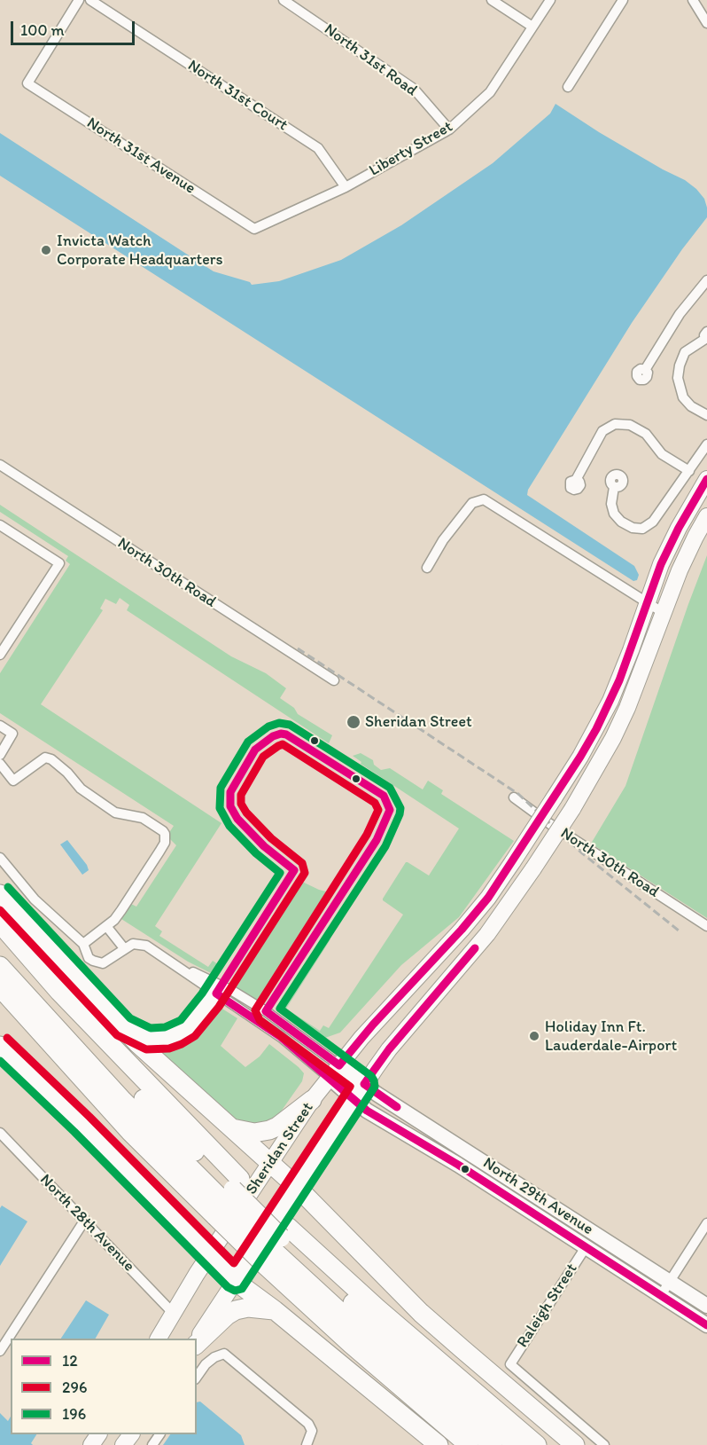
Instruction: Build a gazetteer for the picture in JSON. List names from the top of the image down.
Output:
{
  "streets": {
    "main road": ["Sheridan Street"],
    "street": [
      "North 31st Road",
      "North 31st Court",
      "Liberty Street",
      "North 31st Avenue",
      "North 30th Road",
      "North 29th Avenue",
      "North 28th Avenue",
      "Raleigh Street"
    ]
  },
  "crossings": [
    ["North 31st Road", "Liberty Street"],
    ["North 31st Court", "Liberty Street"],
    ["Liberty Street", "North 31st Avenue"],
    ["Sheridan Street", "North 29th Avenue"],
    ["Sheridan Street", "North 28th Avenue"],
    ["North 29th Avenue", "Raleigh Street"]
  ],
  "places": ["Invicta Watch Corporate Headquarters", "Sheridan Street", "Holiday Inn Ft. Lauderdale-Airport"],
  "lines": ["transit line 12", "transit line 196", "transit line 296"],
  "legend": ["12", "296", "196"],
  "scale_bar": "100 m"
}
